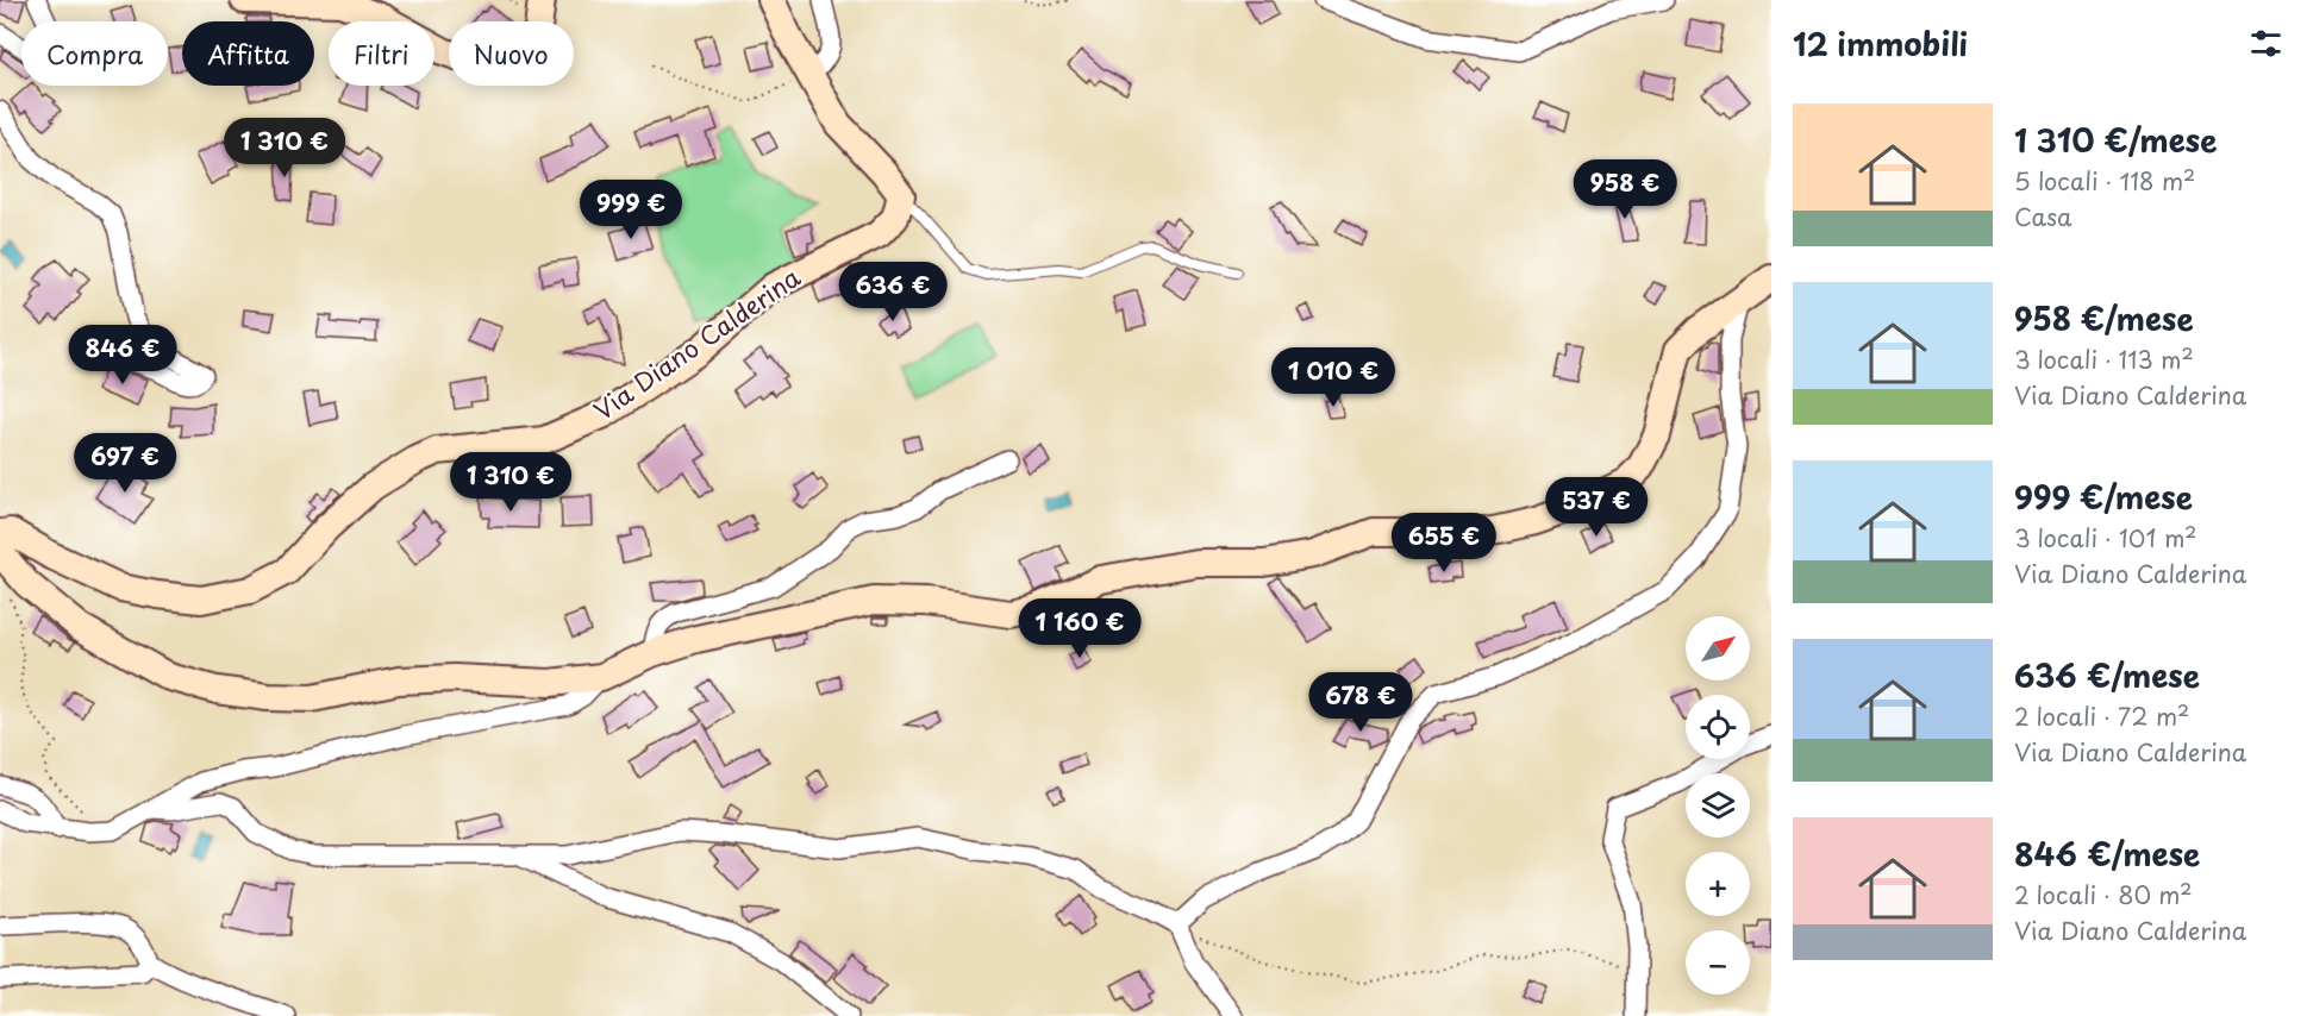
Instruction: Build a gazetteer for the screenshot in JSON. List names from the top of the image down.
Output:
{
  "streets": {
    "main road": ["Via Diano Calderina"]
  },
  "north": "top right",
  "page": {
    "heading": "12 immobili",
    "chip": [
      "Compra",
      "Affitta",
      "Filtri",
      "Nuovo"
    ],
    "list": [
      {
        "name": "1 310 €/mese",
        "note": "5 locali · 118 m² · Casa"
      },
      {
        "name": "958 €/mese",
        "note": "3 locali · 113 m² · Via Diano Calderina"
      },
      {
        "name": "999 €/mese",
        "note": "3 locali · 101 m² · Via Diano Calderina"
      },
      {
        "name": "636 €/mese",
        "note": "2 locali · 72 m² · Via Diano Calderina"
      },
      {
        "name": "846 €/mese",
        "note": "2 locali · 80 m² · Via Diano Calderina"
      }
    ],
    "price": [
      "1 310 €",
      "958 €",
      "999 €",
      "636 €",
      "846 €",
      "1 010 €",
      "697 €",
      "1 310 €",
      "537 €",
      "655 €",
      "1 160 €",
      "678 €"
    ],
    "map_buttons": ["+", "−"]
  }
}
